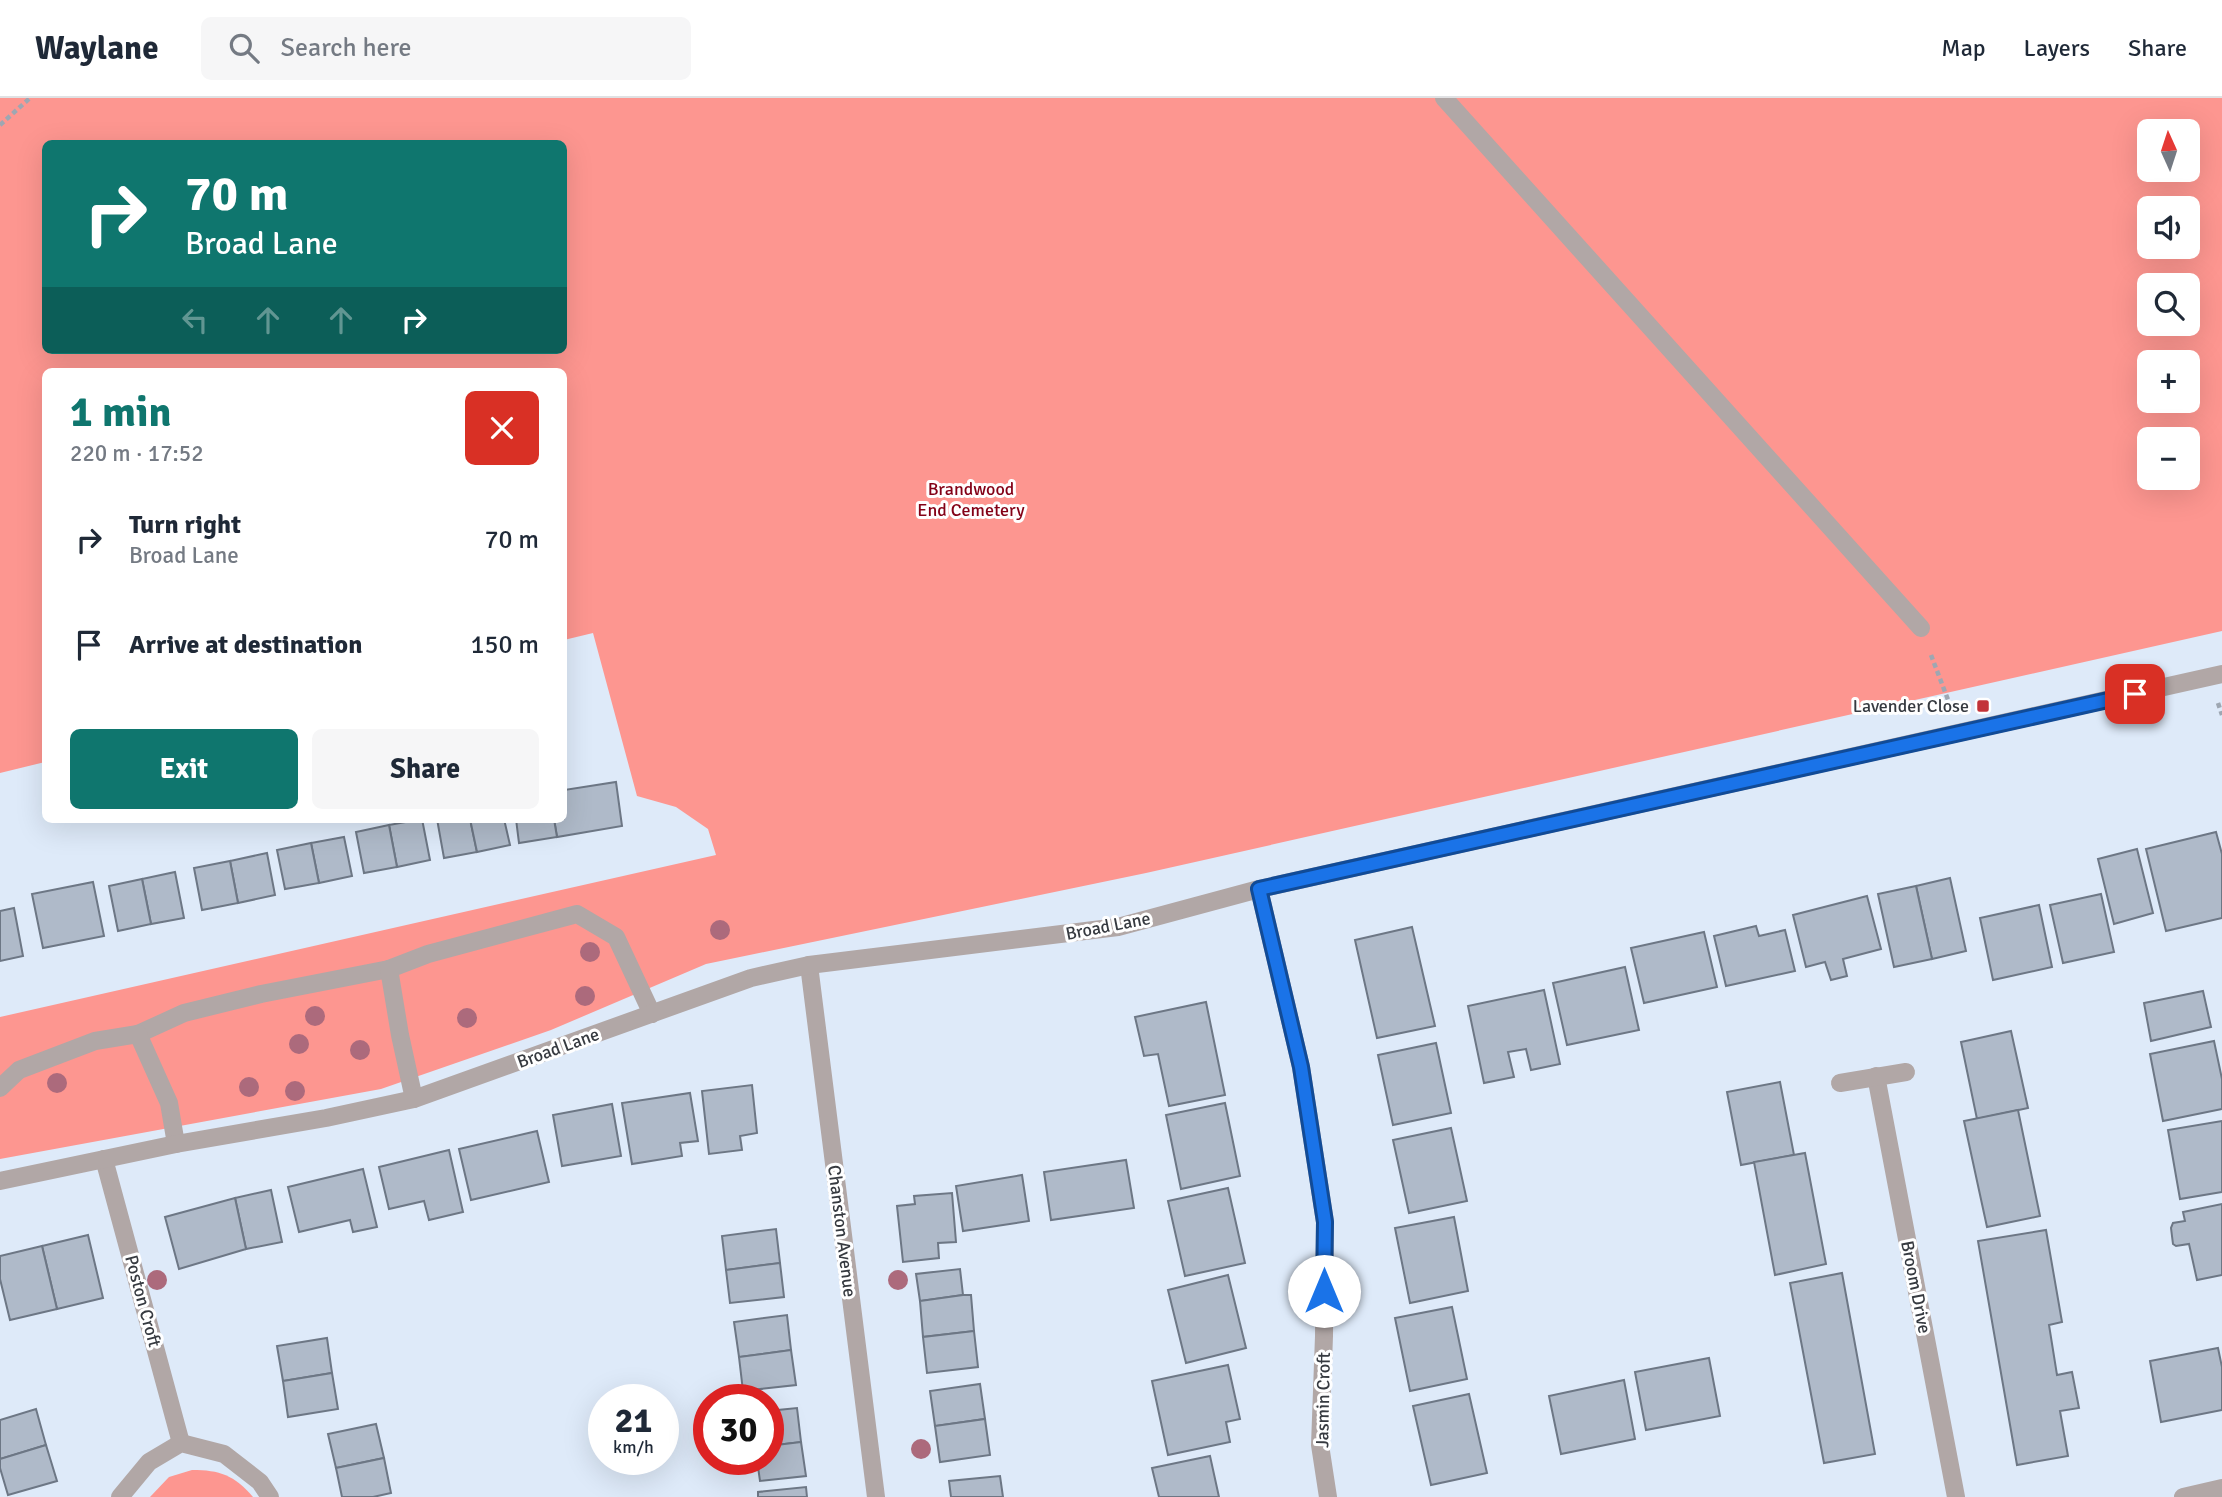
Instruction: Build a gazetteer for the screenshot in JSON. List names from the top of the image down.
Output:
{
  "streets": {
    "street": [
      "Broad Lane",
      "Chanston Avenue",
      "Broom Drive",
      "Poston Croft",
      "Jasmin Croft"
    ]
  },
  "crossings": [
    ["Broad Lane", "Chanston Avenue"],
    ["Broad Lane", "Poston Croft"],
    ["Broad Lane", "Jasmin Croft"]
  ],
  "parks": ["Brandwood End Cemetery"],
  "places": {
    "transit": ["Lavender Close"]
  },
  "north": "top",
  "page": {
    "header": "Waylane",
    "search": "Search here",
    "nav": ["Map", "Layers", "Share"],
    "map_buttons": ["+", "−"],
    "turn": ["70 m", "Broad Lane"],
    "heading": ["1 min", "220 m · 17:52"],
    "list": [
      {
        "name": "Turn right",
        "note": "Broad Lane",
        "value": "70 m"
      },
      {
        "name": "Arrive at destination",
        "value": "150 m"
      }
    ],
    "buttons": ["Exit", "Share"],
    "speed": "21 km/h",
    "limit": "30"
  }
}
